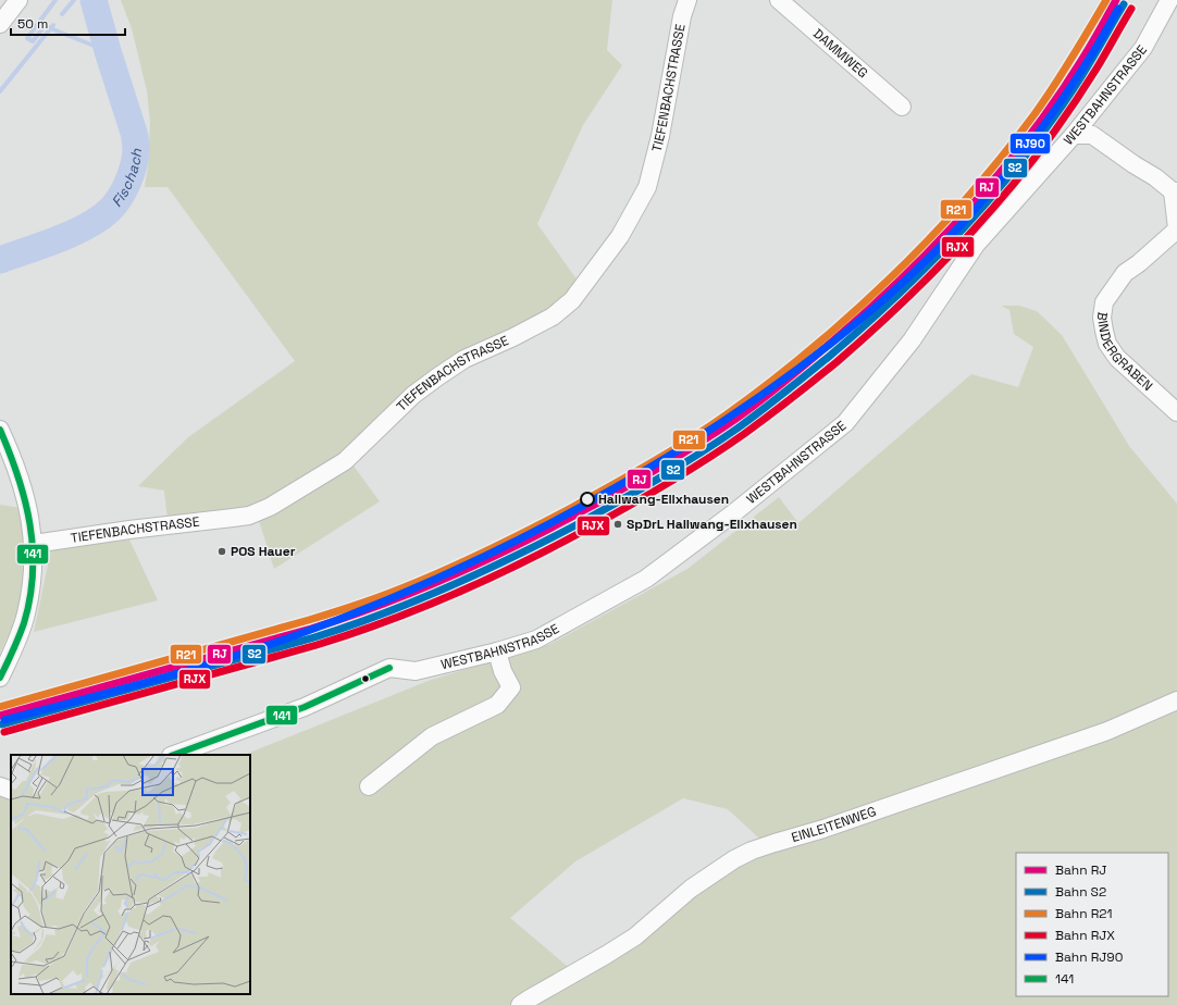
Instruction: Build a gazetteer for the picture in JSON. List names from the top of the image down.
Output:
{
  "streets": {
    "street": [
      "DAMMWEG",
      "TIEFENBACHSTRASSE",
      "WESTBAHNSTRASSE",
      "BINDERGRABEN",
      "EINLEITENWEG"
    ]
  },
  "water": ["Fischach"],
  "places": ["Hallwang-Elixhausen", "SpDrL Hallwang-Elixhausen", "POS Hauer"],
  "lines": [
    "rail line RJ",
    "rail line R21",
    "rail line S2",
    "rail line RJX",
    "rail line RJ90",
    "transit line 141"
  ],
  "legend": [
    "Bahn RJ",
    "Bahn S2",
    "Bahn R21",
    "Bahn RJX",
    "Bahn RJ90",
    "141"
  ],
  "scale_bar": "50 m"
}
